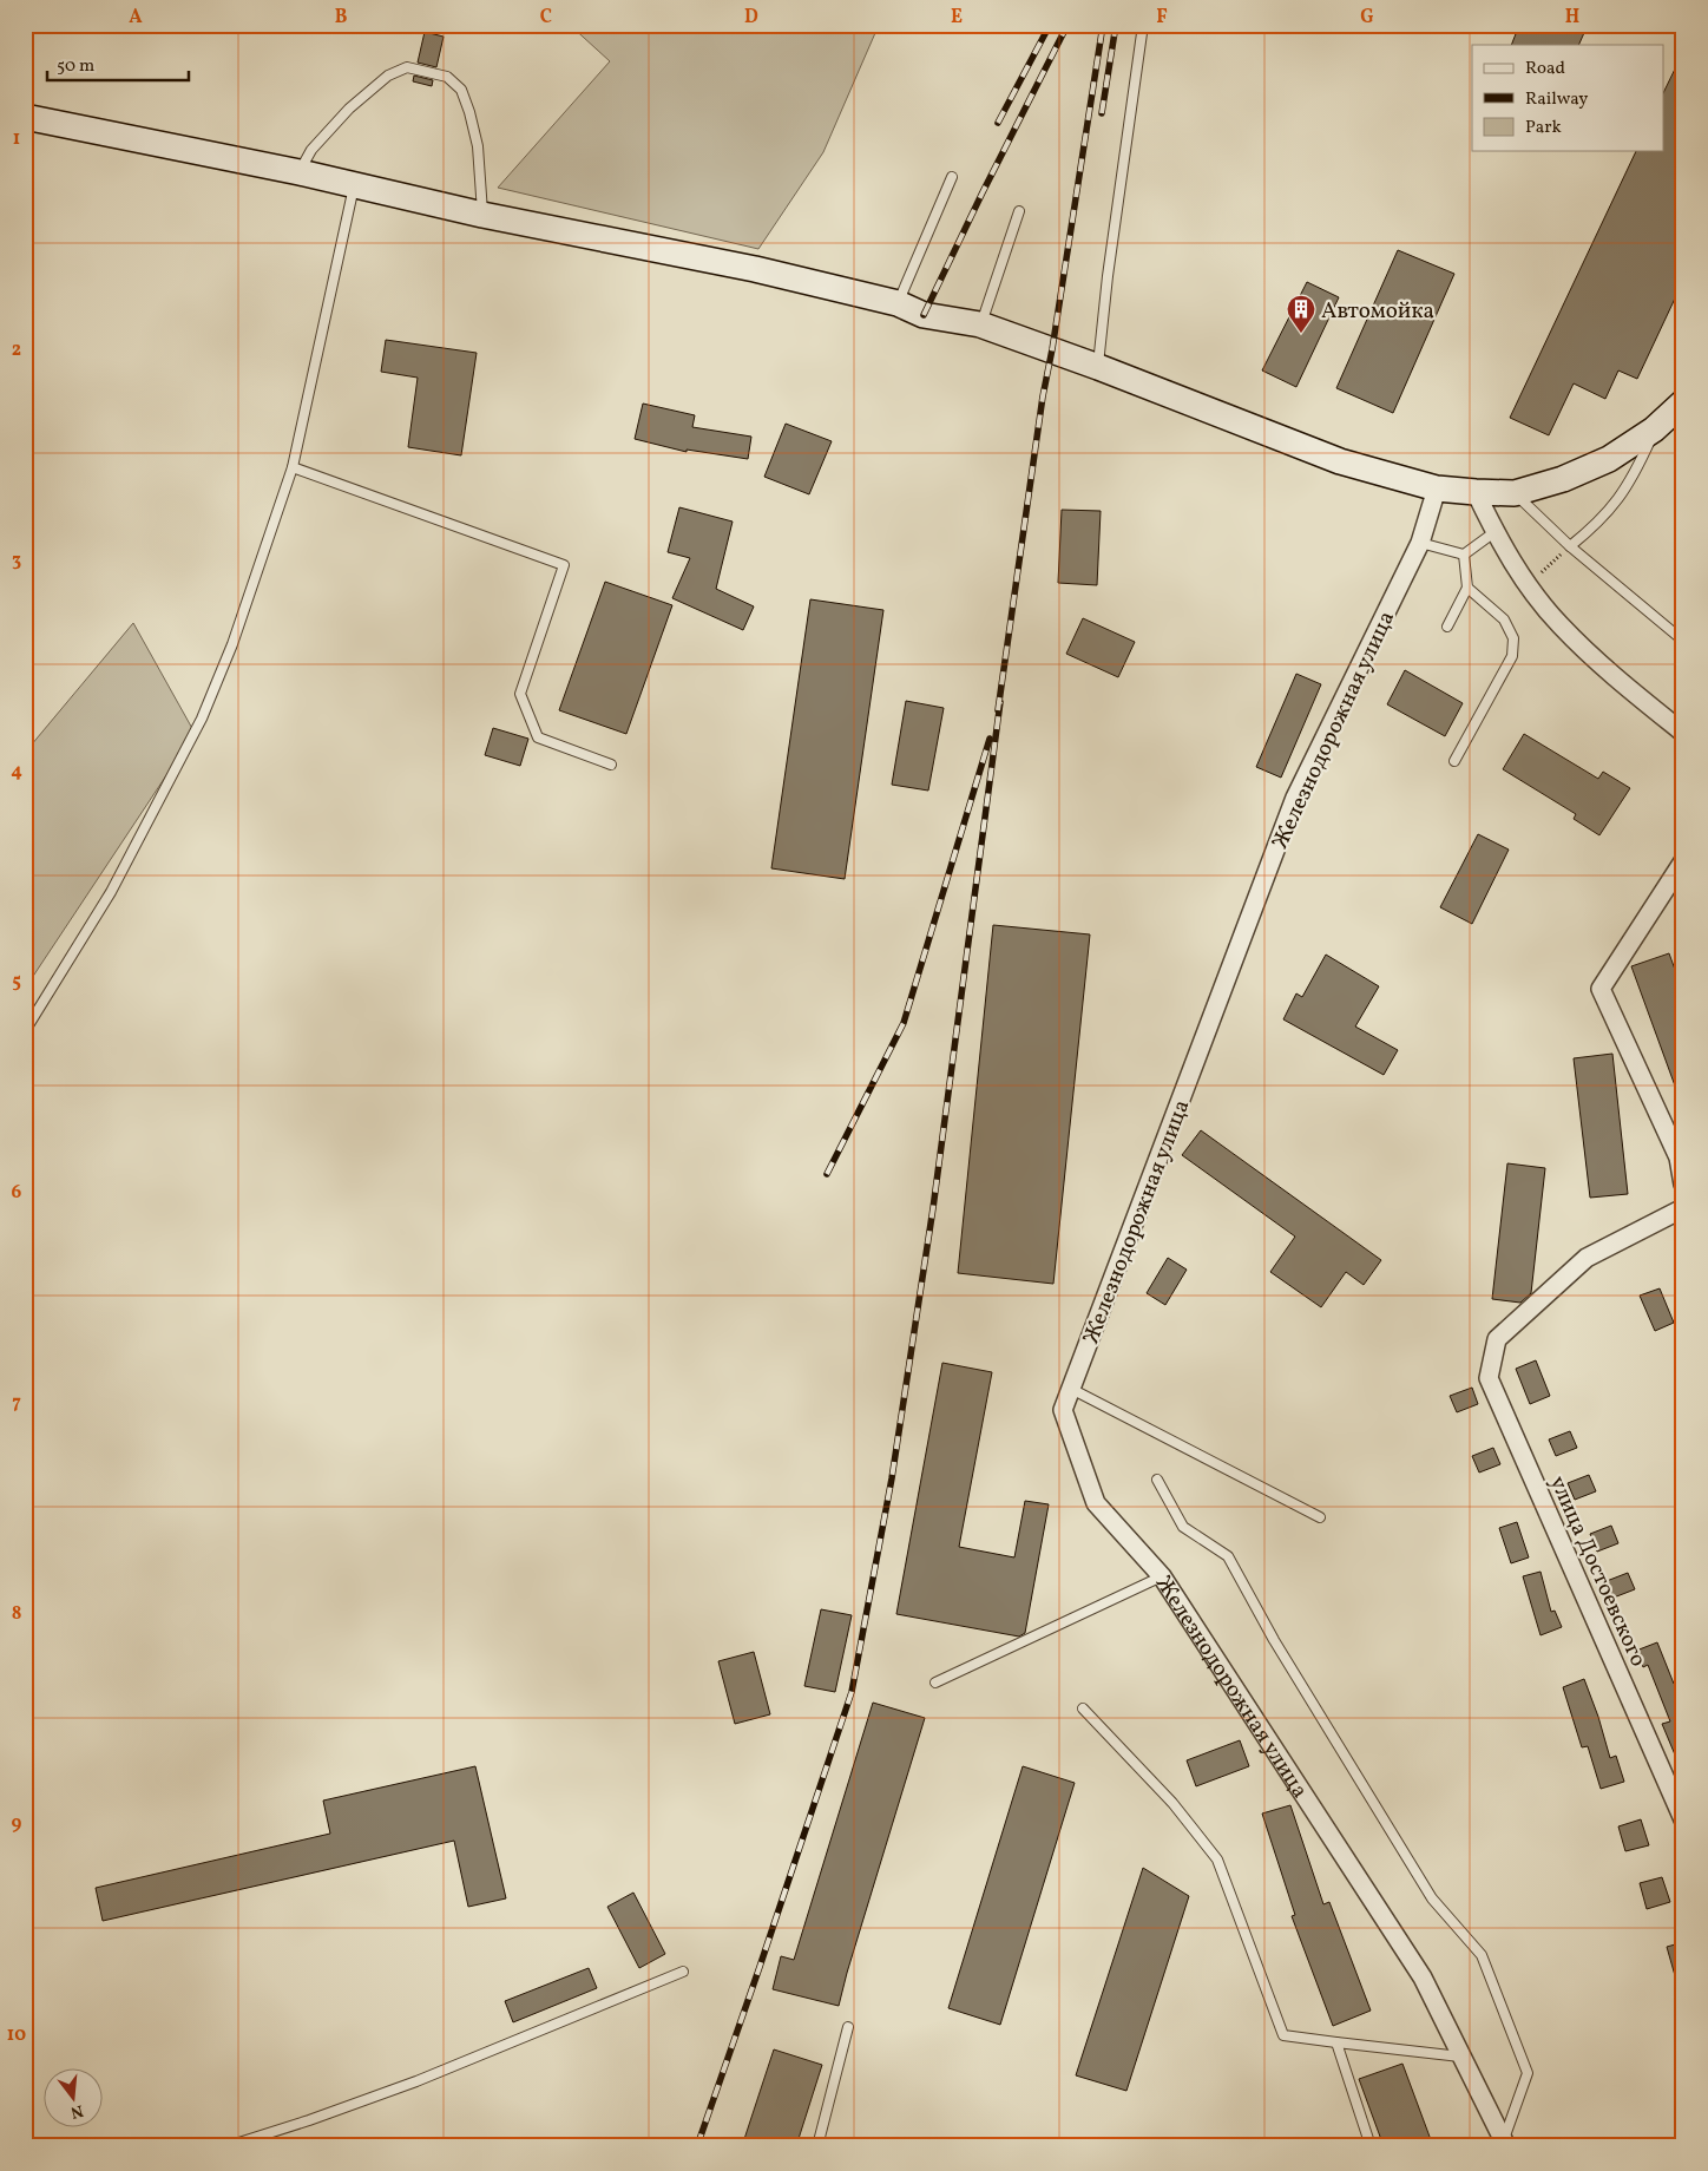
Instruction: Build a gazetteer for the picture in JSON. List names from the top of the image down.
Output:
{
  "streets": {
    "street": ["Железнодорожная улица", "улица Достоевского"]
  },
  "places": {
    "building": ["Автомойка"]
  },
  "legend": ["Road", "Railway", "Park"],
  "scale_bar": "50 m",
  "north": "bottom",
  "grid": {
    "columns": [
      "A",
      "B",
      "C",
      "D",
      "E",
      "F",
      "G",
      "H"
    ],
    "rows": [
      "1",
      "2",
      "3",
      "4",
      "5",
      "6",
      "7",
      "8",
      "9",
      "10"
    ]
  }
}
